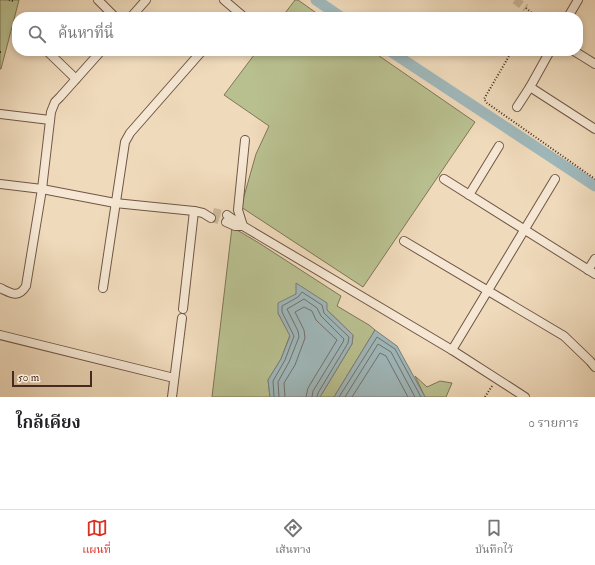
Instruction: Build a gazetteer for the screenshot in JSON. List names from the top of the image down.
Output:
{
  "scale_bar": "50 m",
  "page": {
    "search": "ค้นหาที่นี่",
    "scale": "50 m",
    "heading": ["ใกล้เคียง", "0 รายการ"],
    "nav": ["แผนที่", "เส้นทาง", "บันทึกไว้"]
  }
}
